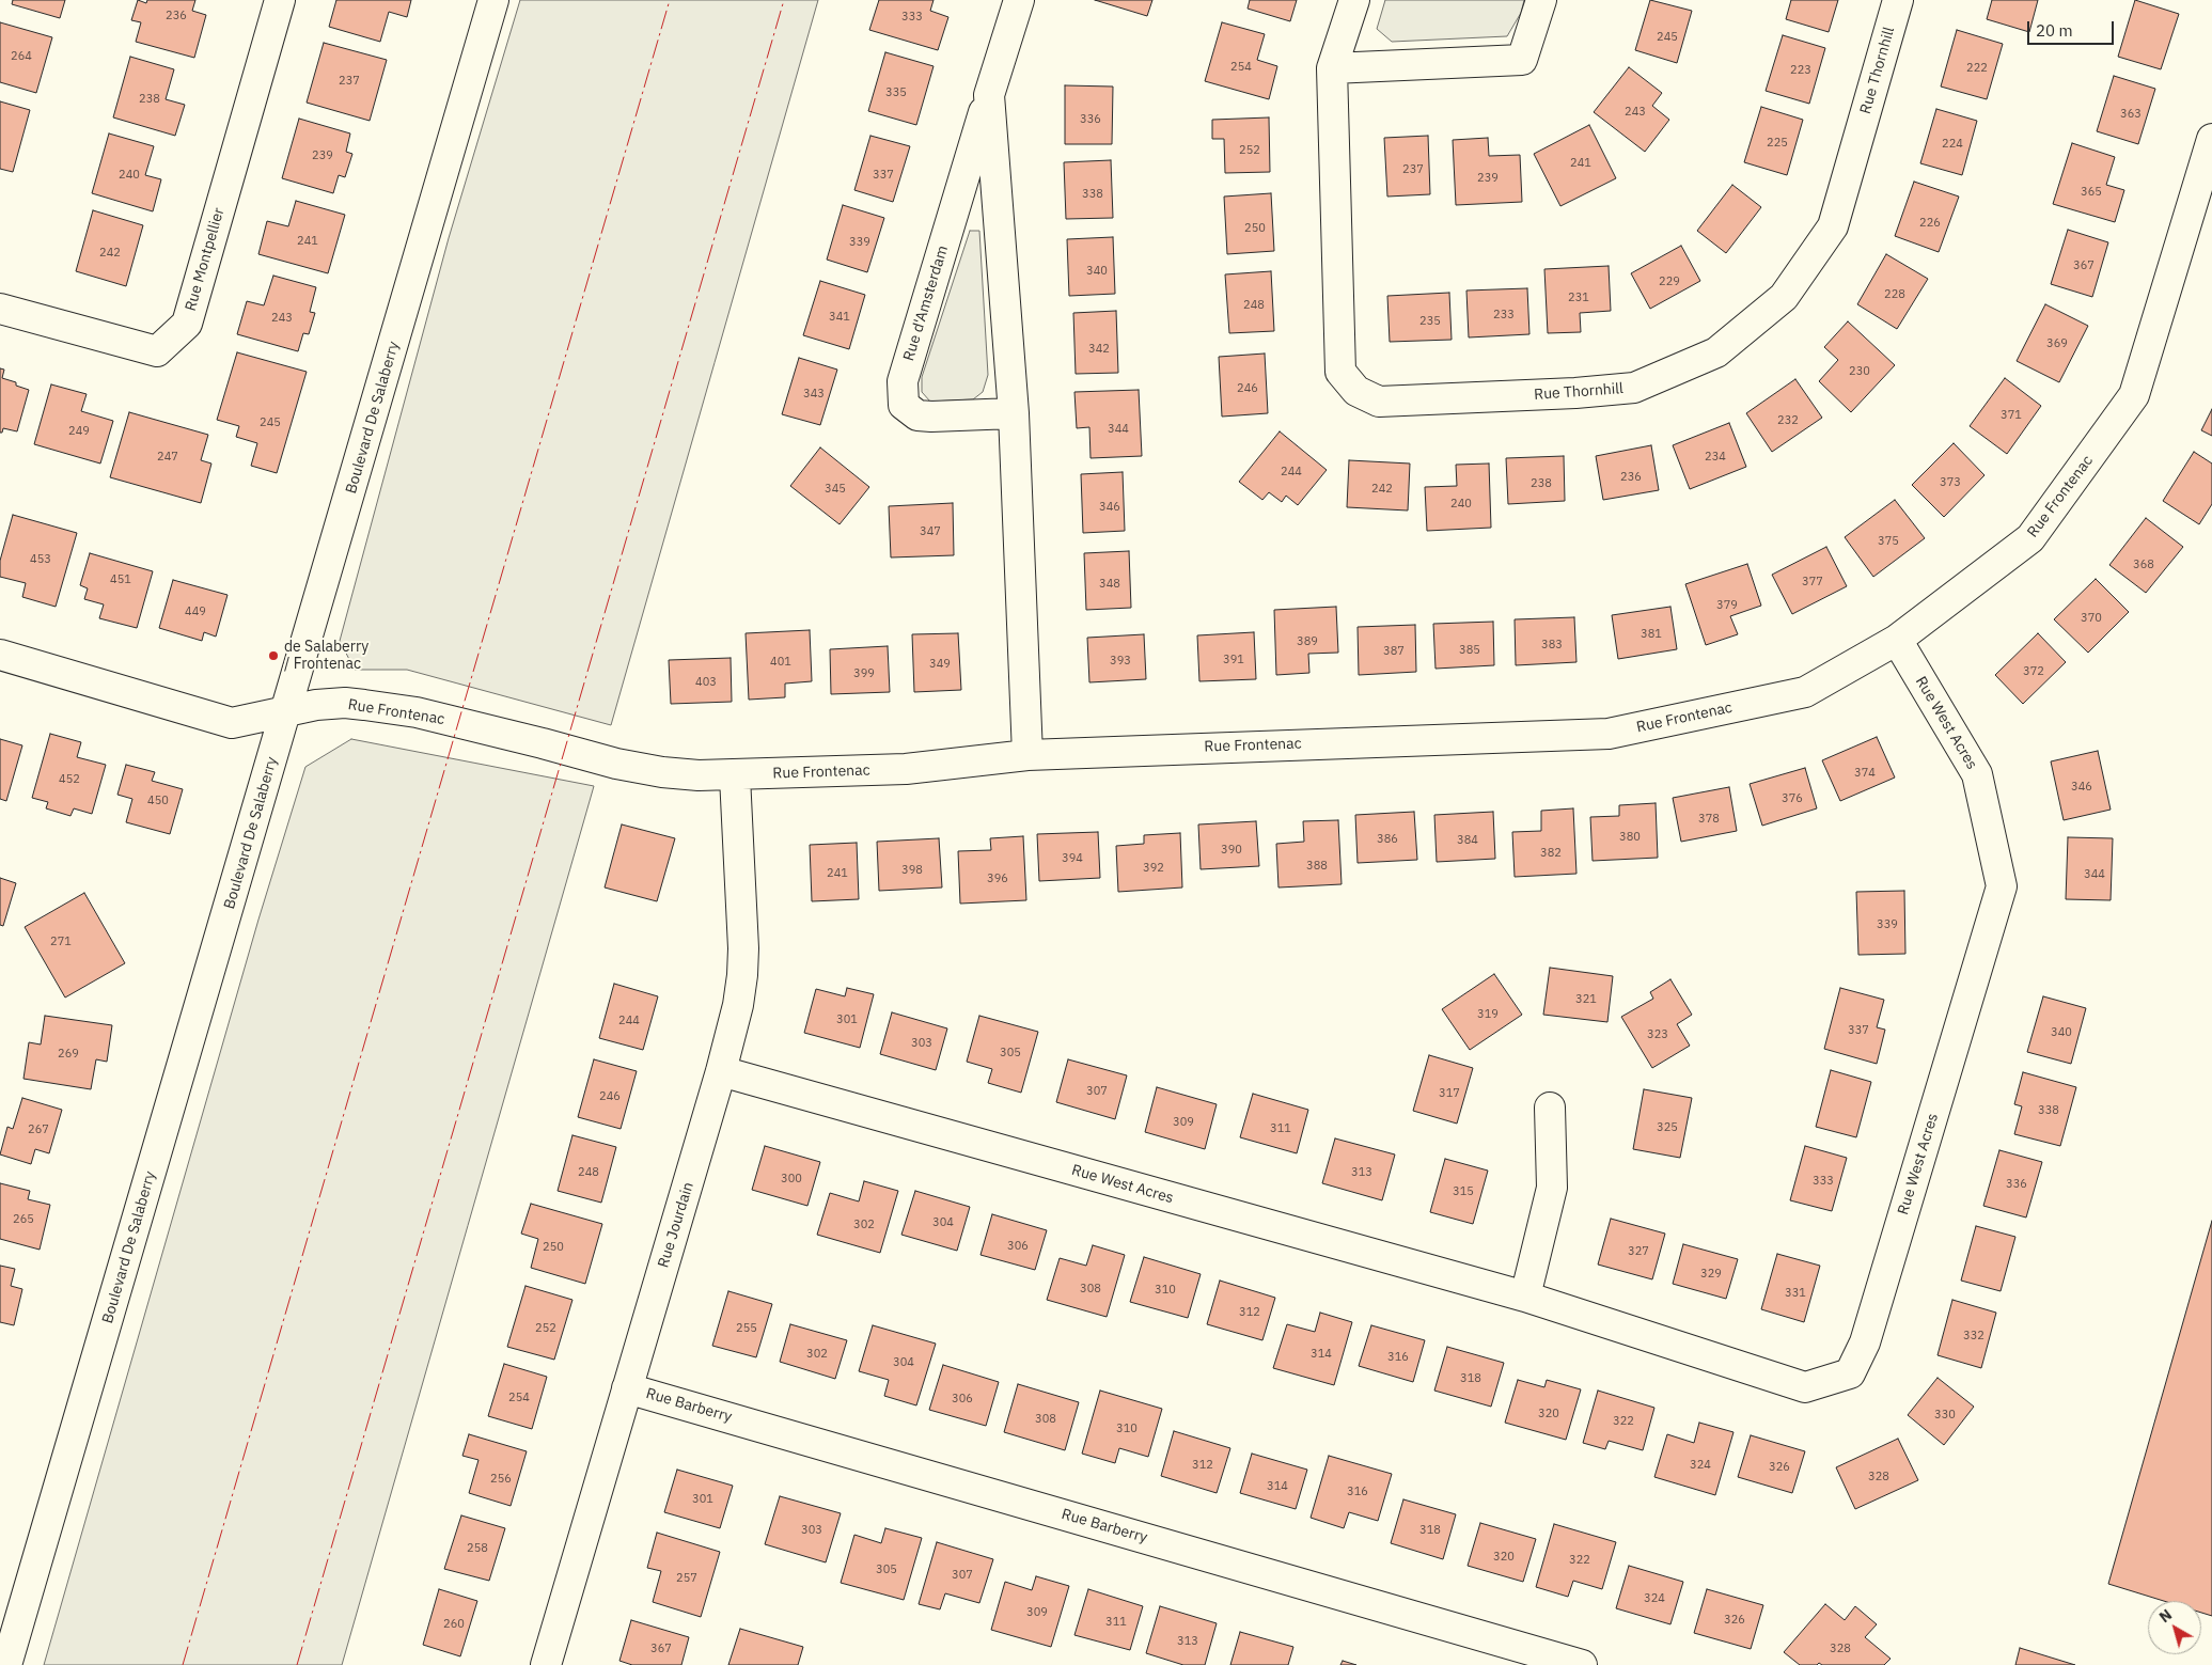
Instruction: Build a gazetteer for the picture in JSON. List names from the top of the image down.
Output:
{
  "streets": {
    "street": [
      "Rue Thornhill",
      "Rue Montpellier",
      "Rue d'Amsterdam",
      "Boulevard De Salaberry",
      "Rue Frontenac",
      "Rue West Acres",
      "Rue Jourdain",
      "Rue Barberry"
    ]
  },
  "crossings": [
    ["Rue d'Amsterdam", "Rue Frontenac"],
    ["Boulevard De Salaberry", "Rue Frontenac"],
    ["Rue Frontenac", "Rue West Acres"],
    ["Rue Frontenac", "Rue Jourdain"],
    ["Rue West Acres", "Rue Jourdain"],
    ["Rue Jourdain", "Rue Barberry"]
  ],
  "places": ["de Salaberry / Frontenac"],
  "house_numbers": [
    "236",
    "333",
    "245",
    "264",
    "254",
    "222",
    "223",
    "237",
    "335",
    "238",
    "243",
    "363",
    "336",
    "225",
    "224",
    "252",
    "239",
    "241",
    "237",
    "240",
    "337",
    "239",
    "365",
    "338",
    "226",
    "250",
    "241",
    "339",
    "242",
    "367",
    "340",
    "229",
    "228",
    "231",
    "248",
    "233",
    "341",
    "243",
    "235",
    "369",
    "342",
    "230",
    "246",
    "343",
    "371",
    "232",
    "245",
    "344",
    "249",
    "247",
    "234",
    "244",
    "236",
    "373",
    "238",
    "345",
    "242",
    "240",
    "346",
    "347",
    "375",
    "453",
    "368",
    "451",
    "377",
    "348",
    "379",
    "449",
    "370",
    "381",
    "389",
    "383",
    "385",
    "387",
    "391",
    "393",
    "401",
    "349",
    "372",
    "399",
    "403",
    "374",
    "452",
    "346",
    "376",
    "450",
    "378",
    "380",
    "386",
    "384",
    "390",
    "382",
    "394",
    "388",
    "392",
    "398",
    "241",
    "344",
    "396",
    "339",
    "271",
    "321",
    "319",
    "301",
    "244",
    "337",
    "340",
    "323",
    "303",
    "305",
    "269",
    "307",
    "317",
    "246",
    "338",
    "309",
    "325",
    "311",
    "267",
    "248",
    "313",
    "300",
    "333",
    "336",
    "315",
    "265",
    "304",
    "302",
    "306",
    "250",
    "327",
    "329",
    "308",
    "310",
    "331",
    "312",
    "252",
    "255",
    "332",
    "302",
    "314",
    "316",
    "304",
    "318",
    "254",
    "306",
    "320",
    "330",
    "308",
    "322",
    "310",
    "312",
    "324",
    "326",
    "328",
    "256",
    "314",
    "316",
    "301",
    "303",
    "318",
    "258",
    "320",
    "322",
    "305",
    "307",
    "257",
    "324",
    "309",
    "326",
    "311",
    "260",
    "313",
    "367",
    "328"
  ],
  "scale_bar": "20 m",
  "north": "top left"
}
